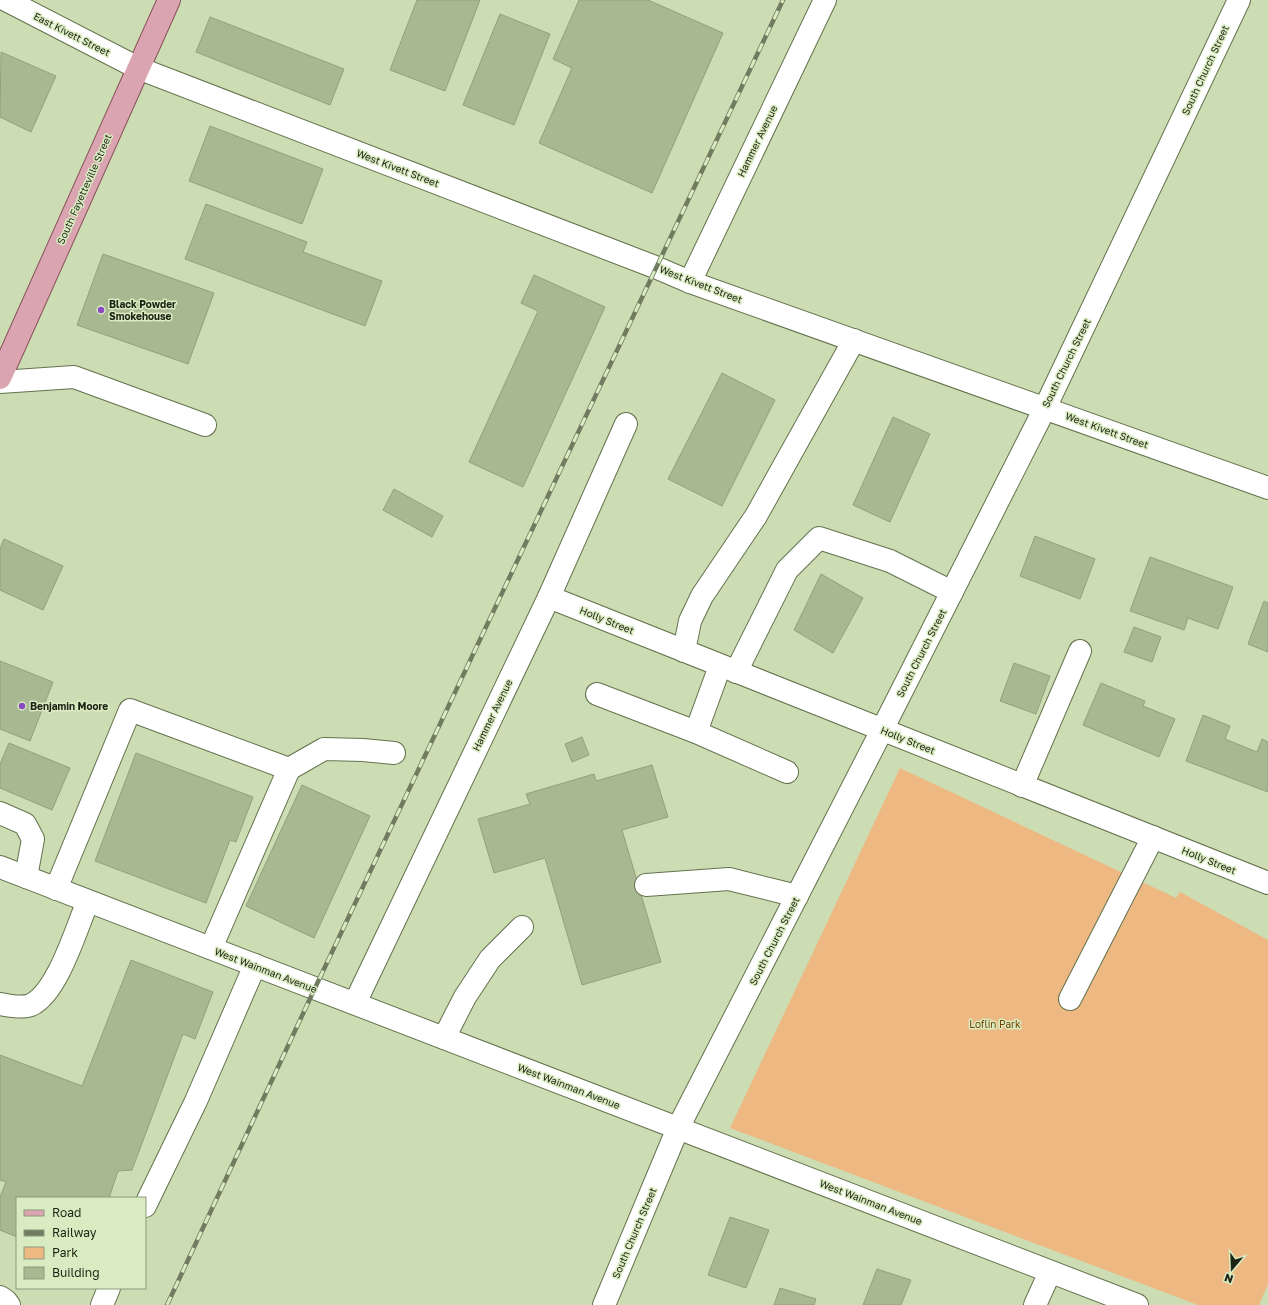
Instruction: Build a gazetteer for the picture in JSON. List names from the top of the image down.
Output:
{
  "streets": {
    "main road": ["South Fayetteville Street"],
    "street": [
      "East Kivett Street",
      "South Church Street",
      "Hammer Avenue",
      "West Kivett Street",
      "Holly Street",
      "West Wainman Avenue"
    ]
  },
  "crossings": [
    ["East Kivett Street", "West Kivett Street"],
    ["East Kivett Street", "South Fayetteville Street"],
    ["South Church Street", "West Kivett Street"],
    ["South Church Street", "Holly Street"],
    ["South Church Street", "West Wainman Avenue"],
    ["Hammer Avenue", "West Kivett Street"],
    ["Hammer Avenue", "Holly Street"],
    ["Hammer Avenue", "West Wainman Avenue"],
    ["West Kivett Street", "South Fayetteville Street"]
  ],
  "parks": ["Loflin Park"],
  "places": ["Black Powder Smokehouse", "Benjamin Moore"],
  "legend": [
    "Road",
    "Railway",
    "Park",
    "Building"
  ],
  "north": "bottom"
}
